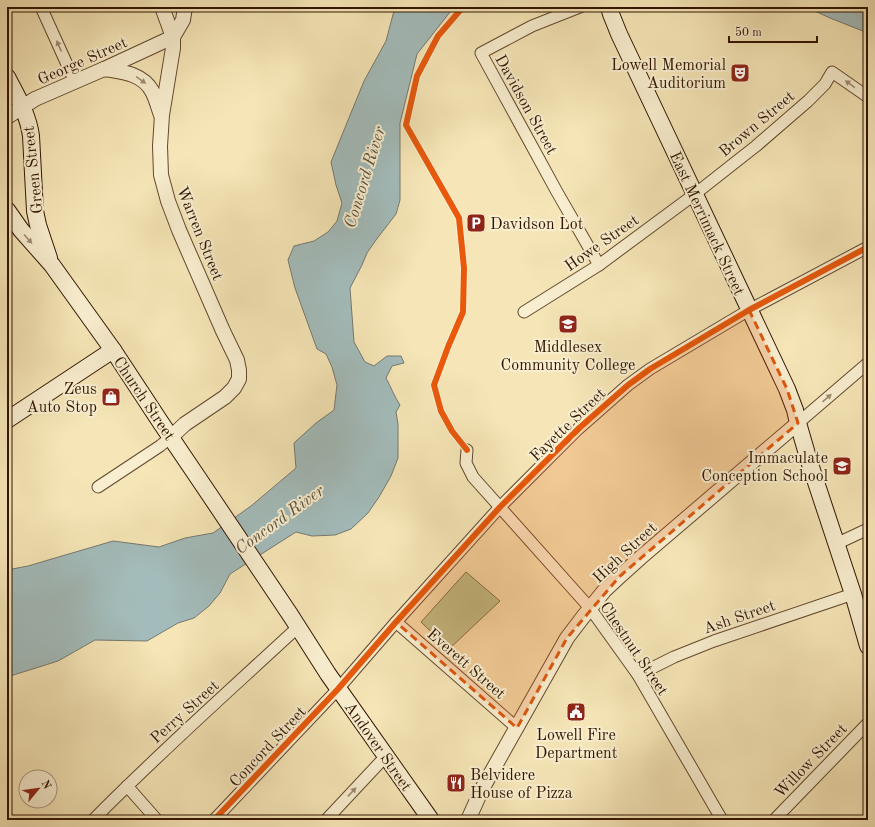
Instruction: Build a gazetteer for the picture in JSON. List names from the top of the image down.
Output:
{
  "streets": {
    "main road": [
      "Green Street",
      "East Merrimack Street",
      "Church Street",
      "Andover Street"
    ],
    "street": [
      "George Street",
      "Davidson Street",
      "Brown Street",
      "Warren Street",
      "Howe Street",
      "Fayette Street",
      "High Street",
      "Ash Street",
      "Chestnut Street",
      "Everett Street",
      "Perry Street",
      "Concord Street",
      "Willow Street"
    ]
  },
  "crossings": [
    ["George Street", "Green Street"],
    ["George Street", "Warren Street"],
    ["Davidson Street", "Howe Street"],
    ["Brown Street", "East Merrimack Street"],
    ["Brown Street", "Howe Street"],
    ["Green Street", "Church Street"],
    ["East Merrimack Street", "Howe Street"],
    ["East Merrimack Street", "Fayette Street"],
    ["East Merrimack Street", "High Street"],
    ["East Merrimack Street", "Ash Street"],
    ["Warren Street", "Church Street"],
    ["Church Street", "Andover Street"],
    ["Fayette Street", "Chestnut Street"],
    ["Fayette Street", "Everett Street"],
    ["Fayette Street", "Concord Street"],
    ["Fayette Street", "Andover Street"],
    ["High Street", "Chestnut Street"],
    ["High Street", "Everett Street"],
    ["Ash Street", "Chestnut Street"],
    ["Perry Street", "Andover Street"],
    ["Concord Street", "Andover Street"]
  ],
  "one_way": ["Brown Street"],
  "water": ["Concord River"],
  "places": {
    "theatre": ["Lowell Memorial Auditorium"],
    "parking": ["Davidson Lot"],
    "school or university": ["Middlesex Community College", "Immaculate Conception School"],
    "shop": ["Zeus Auto Stop"],
    "public building": ["Lowell Fire Department"],
    "restaurant": ["Belvidere House of Pizza"]
  },
  "scale_bar": "50 m",
  "north": "top right"
}
